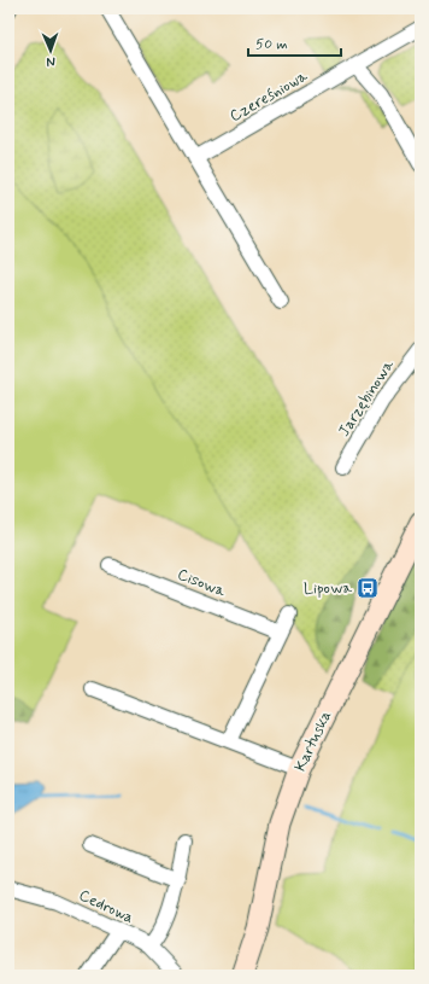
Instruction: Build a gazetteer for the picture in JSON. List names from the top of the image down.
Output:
{
  "streets": {
    "street": [
      "Czereśniowa",
      "Jarzębinowa",
      "Cisowa",
      "Kartuska",
      "Cedrowa"
    ]
  },
  "places": {
    "bus stop": ["Lipowa"]
  },
  "scale_bar": "50 m",
  "north": "bottom"
}
